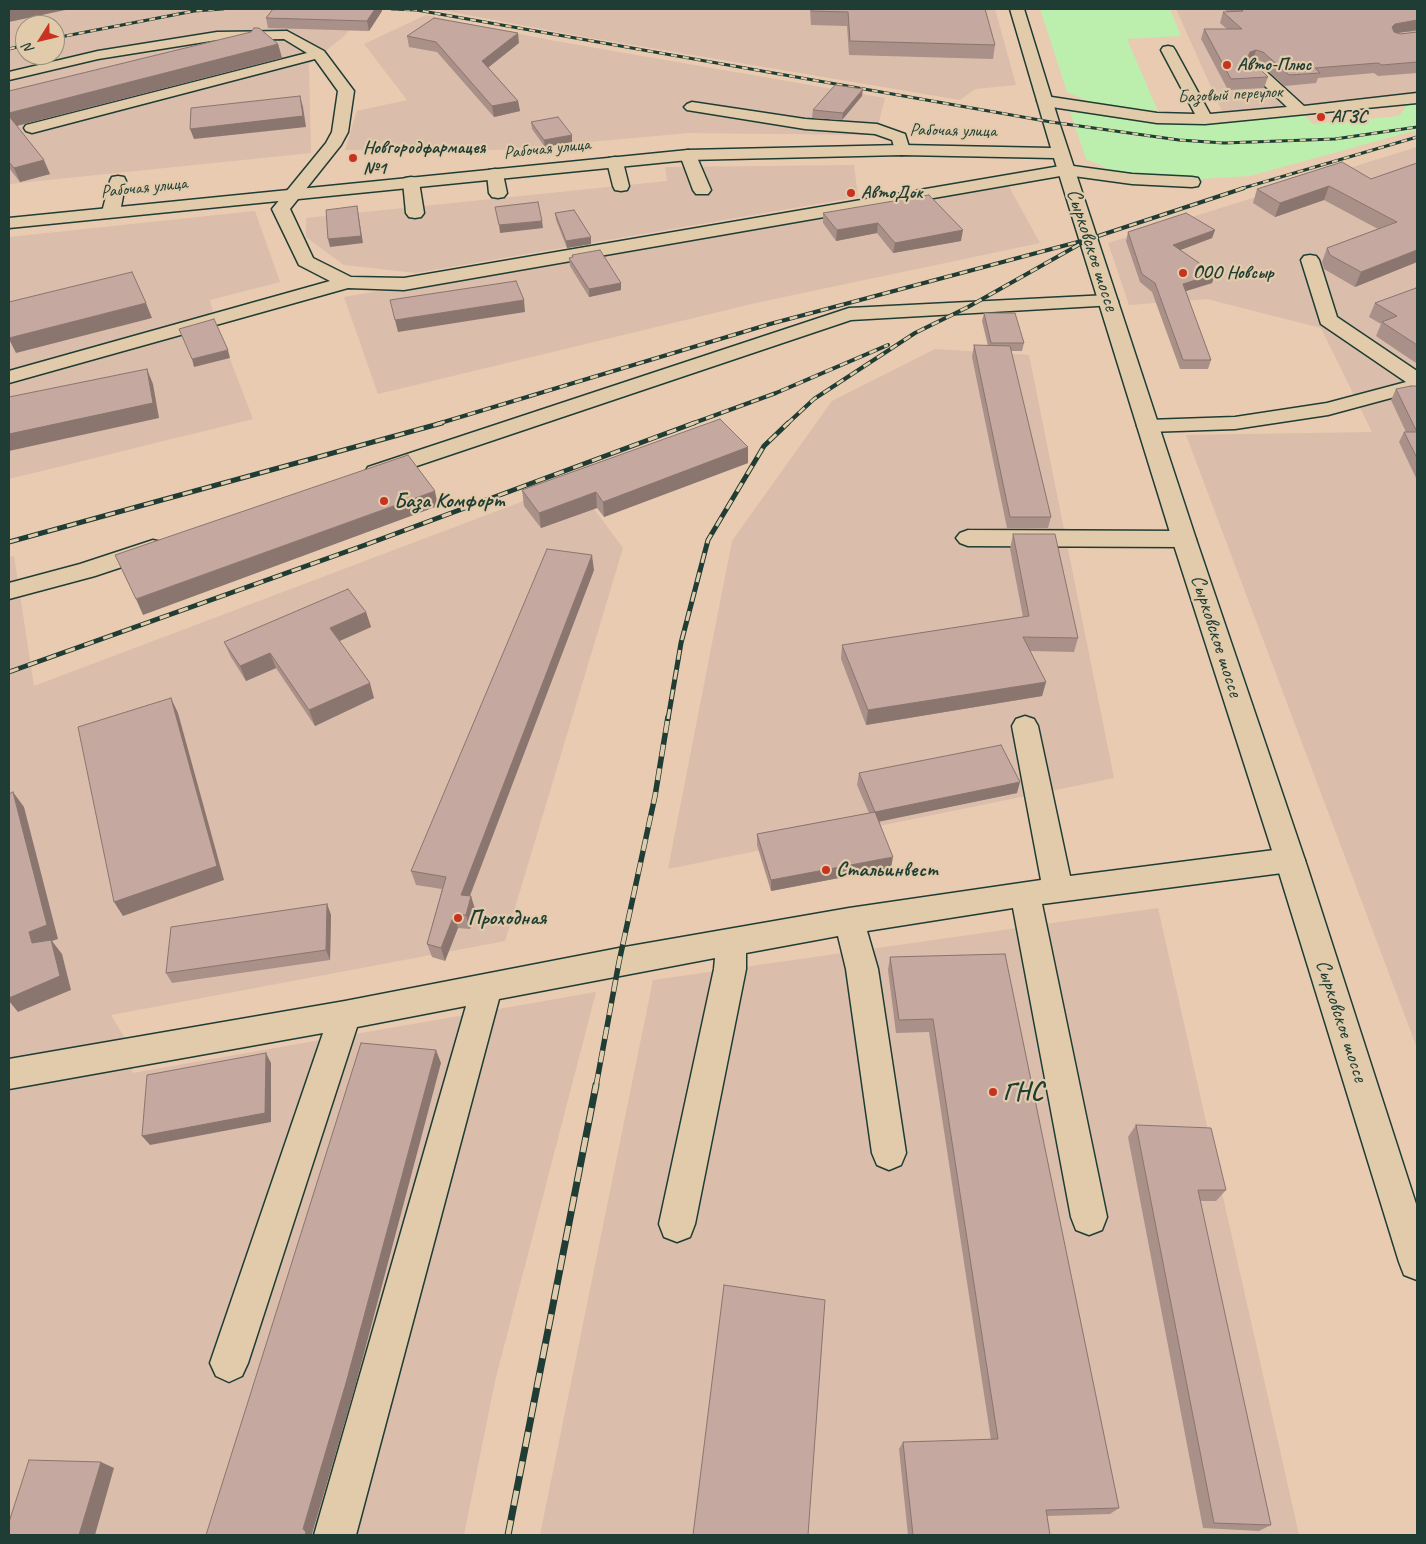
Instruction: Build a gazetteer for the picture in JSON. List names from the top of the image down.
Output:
{
  "streets": {
    "main road": ["Базовый переулок", "Рабочая улица", "Сырковское шоссе"]
  },
  "crossings": [
    ["Базовый переулок", "Сырковское шоссе"],
    ["Рабочая улица", "Сырковское шоссе"]
  ],
  "places": [
    "Авто-Плюс",
    "АГЗС",
    "Новгородфармацея №1",
    "АвтоДок",
    "ООО Новсыр",
    "База Комфорт",
    "Стальинвест",
    "Проходная",
    "ГНС"
  ],
  "north": "bottom left"
}
